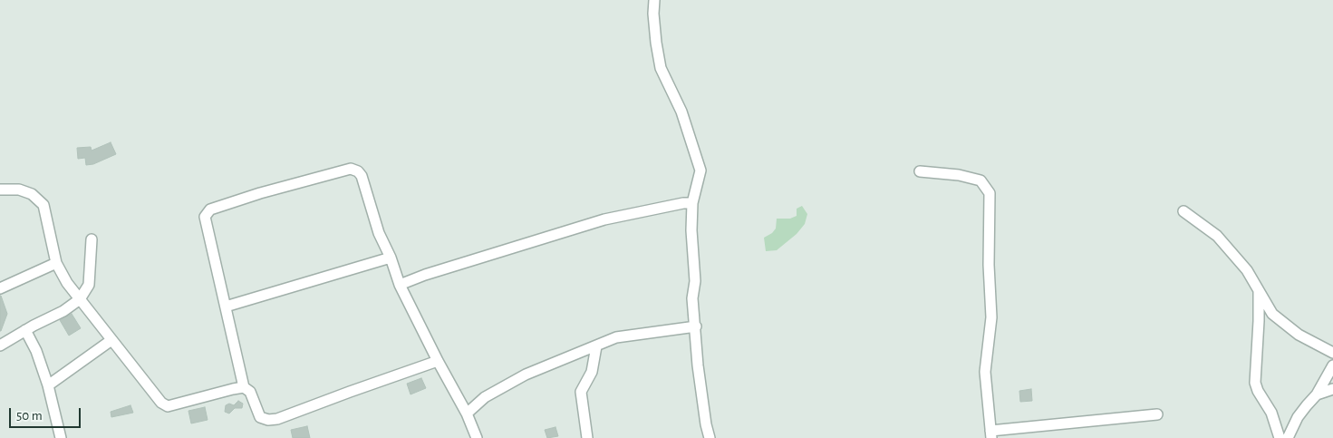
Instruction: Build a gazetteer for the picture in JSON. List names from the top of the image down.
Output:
{
  "scale_bar": "50 m"
}
